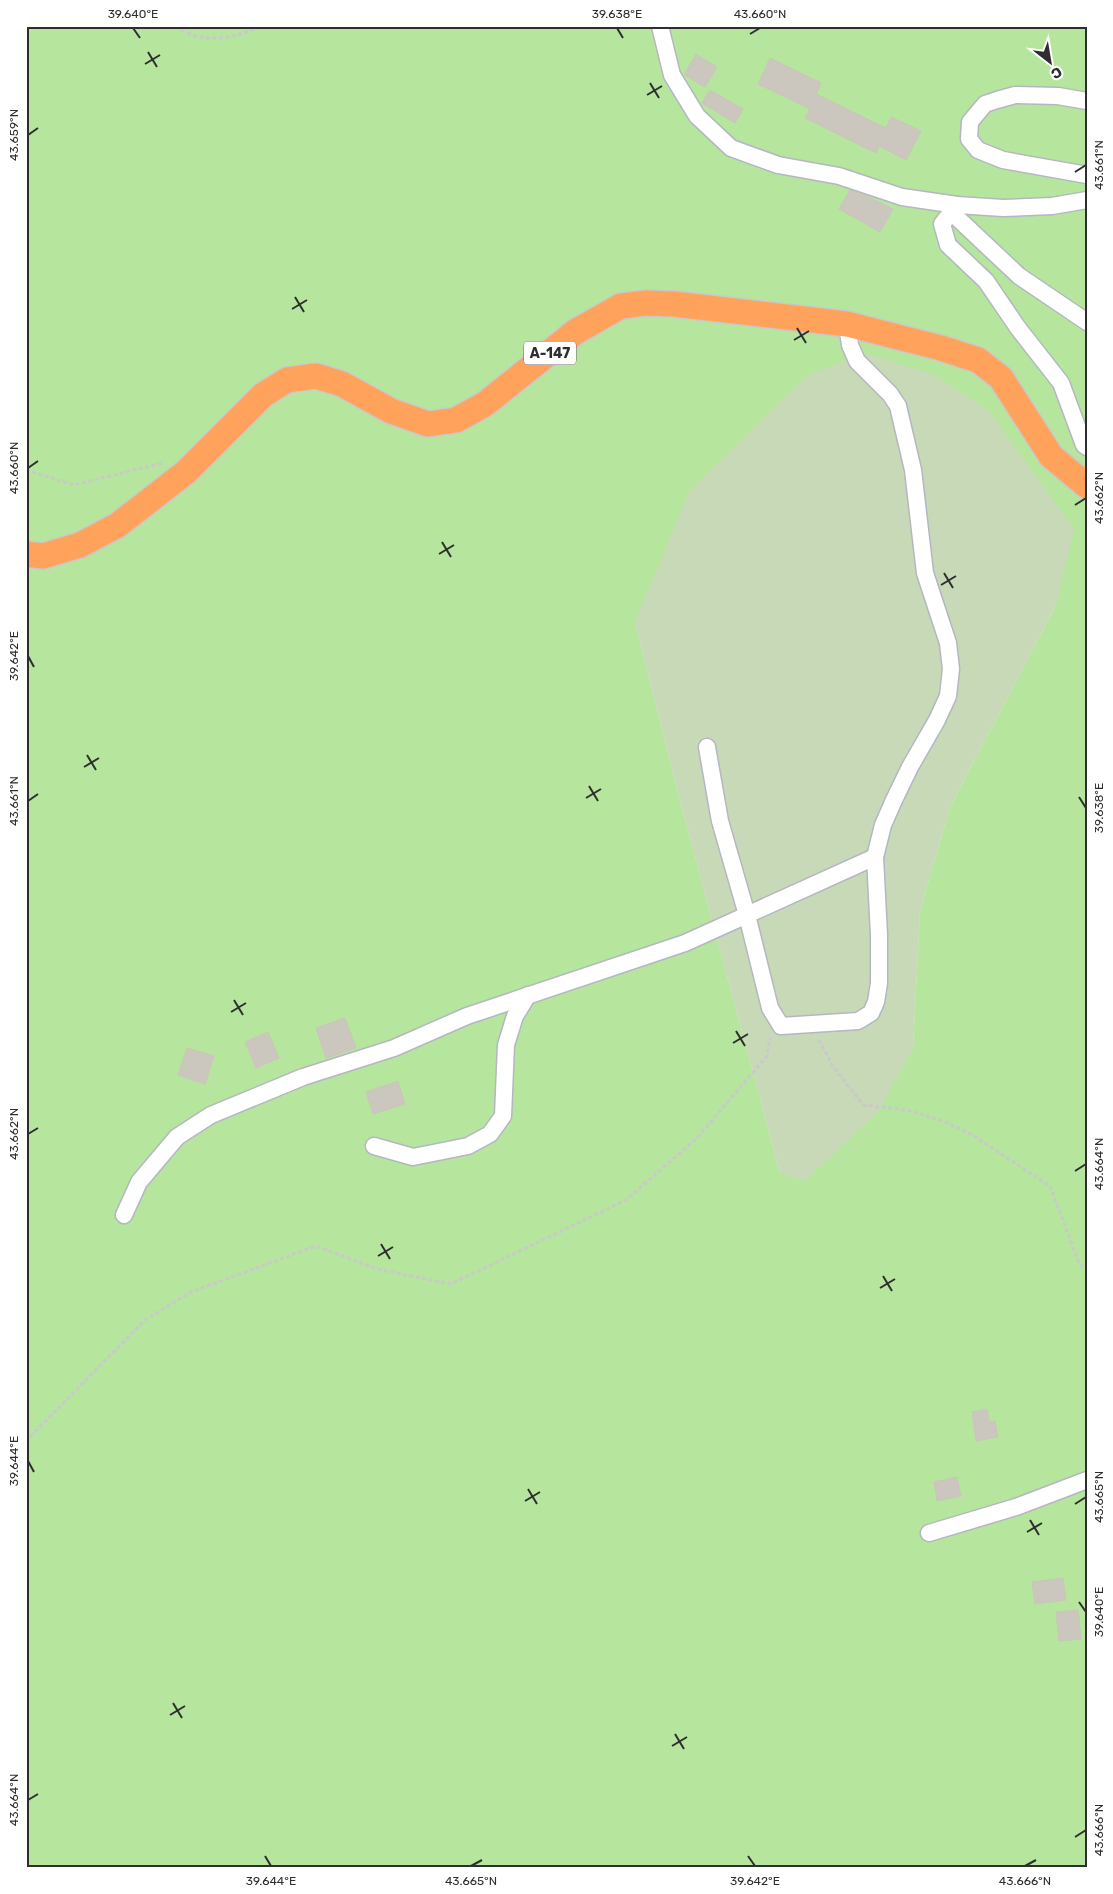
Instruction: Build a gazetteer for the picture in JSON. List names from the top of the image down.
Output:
{
  "streets": {
    "highway": ["А-147"]
  },
  "north": "bottom right",
  "coordinates": [
    "39.640°E",
    "39.638°E",
    "43.660°N",
    "43.659°N",
    "43.661°N",
    "43.662°N",
    "39.642°E",
    "43.664°N",
    "39.644°E",
    "43.665°N",
    "43.666°N"
  ]
}
